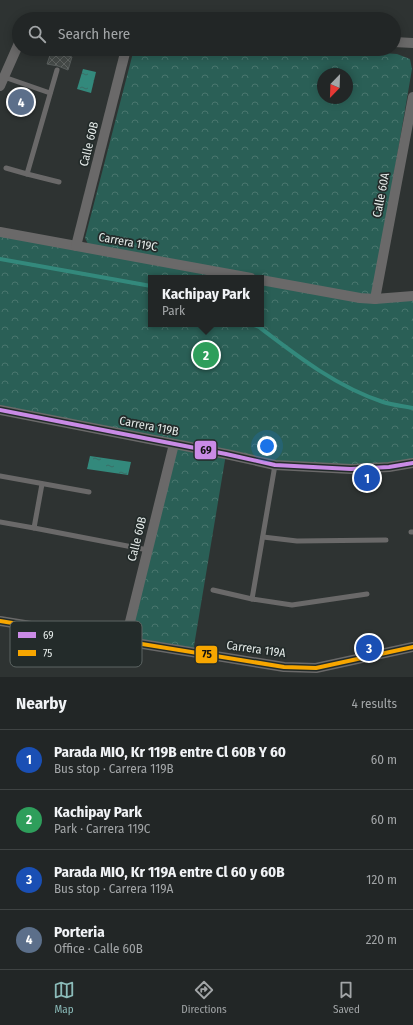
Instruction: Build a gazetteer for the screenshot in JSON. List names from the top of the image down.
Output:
{
  "streets": {
    "street": [
      "Calle 60B",
      "Calle 60A",
      "Carrera 119C",
      "Carrera 119B",
      "Carrera 119A"
    ]
  },
  "crossings": [
    ["Calle 60B", "Carrera 119C"],
    ["Calle 60B", "Carrera 119B"]
  ],
  "lines": ["transit line 69", "transit line 75"],
  "legend": ["69", "75"],
  "north": "bottom left",
  "page": {
    "search": "Search here",
    "pins": [
      "4",
      "2",
      "1",
      "3"
    ],
    "popup": ["Kachipay Park", "Park"],
    "heading": ["Nearby", "4 results"],
    "list": [
      {
        "mark": "1",
        "name": "Parada MIO, Kr 119B entre Cl 60B Y 60",
        "note": "Bus stop · Carrera 119B",
        "value": "60 m"
      },
      {
        "mark": "2",
        "name": "Kachipay Park",
        "note": "Park · Carrera 119C",
        "value": "60 m"
      },
      {
        "mark": "3",
        "name": "Parada MIO, Kr 119A entre Cl 60 y 60B",
        "note": "Bus stop · Carrera 119A",
        "value": "120 m"
      },
      {
        "mark": "4",
        "name": "Porteria",
        "note": "Office · Calle 60B",
        "value": "220 m"
      }
    ],
    "nav": ["Map", "Directions", "Saved"]
  }
}
